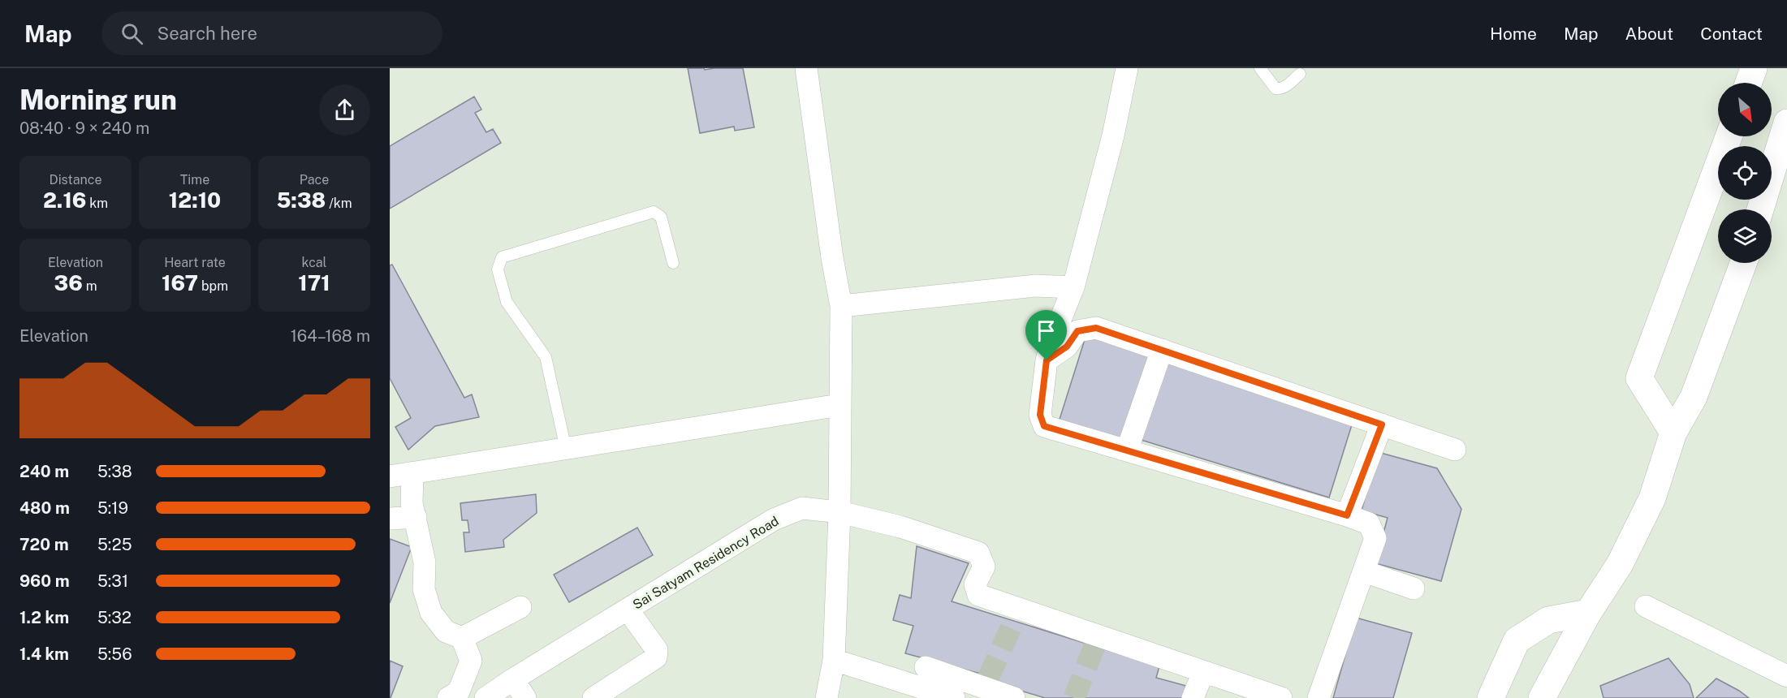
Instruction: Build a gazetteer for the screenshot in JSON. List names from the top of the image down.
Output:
{
  "streets": {
    "street": ["Sai Satyam Residency Road"]
  },
  "north": "bottom right",
  "page": {
    "header": "Map",
    "search": "Search here",
    "nav": [
      "Home",
      "Map",
      "About",
      "Contact"
    ],
    "heading": ["Morning run", "08:40 · 9 × 240 m"],
    "stats": [
      ["Distance", "2.16 km"],
      ["Time", "12:10"],
      ["Pace", "5:38 /km"],
      ["Elevation", "36 m"],
      ["Heart rate", "167 bpm"],
      ["kcal", "171"]
    ],
    "chart": ["Elevation", "164–168 m"],
    "list": [
      {
        "name": "240 m",
        "note": "5:38"
      },
      {
        "name": "480 m",
        "note": "5:19"
      },
      {
        "name": "720 m",
        "note": "5:25"
      },
      {
        "name": "960 m",
        "note": "5:31"
      },
      {
        "name": "1.2 km",
        "note": "5:32"
      },
      {
        "name": "1.4 km",
        "note": "5:56"
      }
    ]
  }
}
